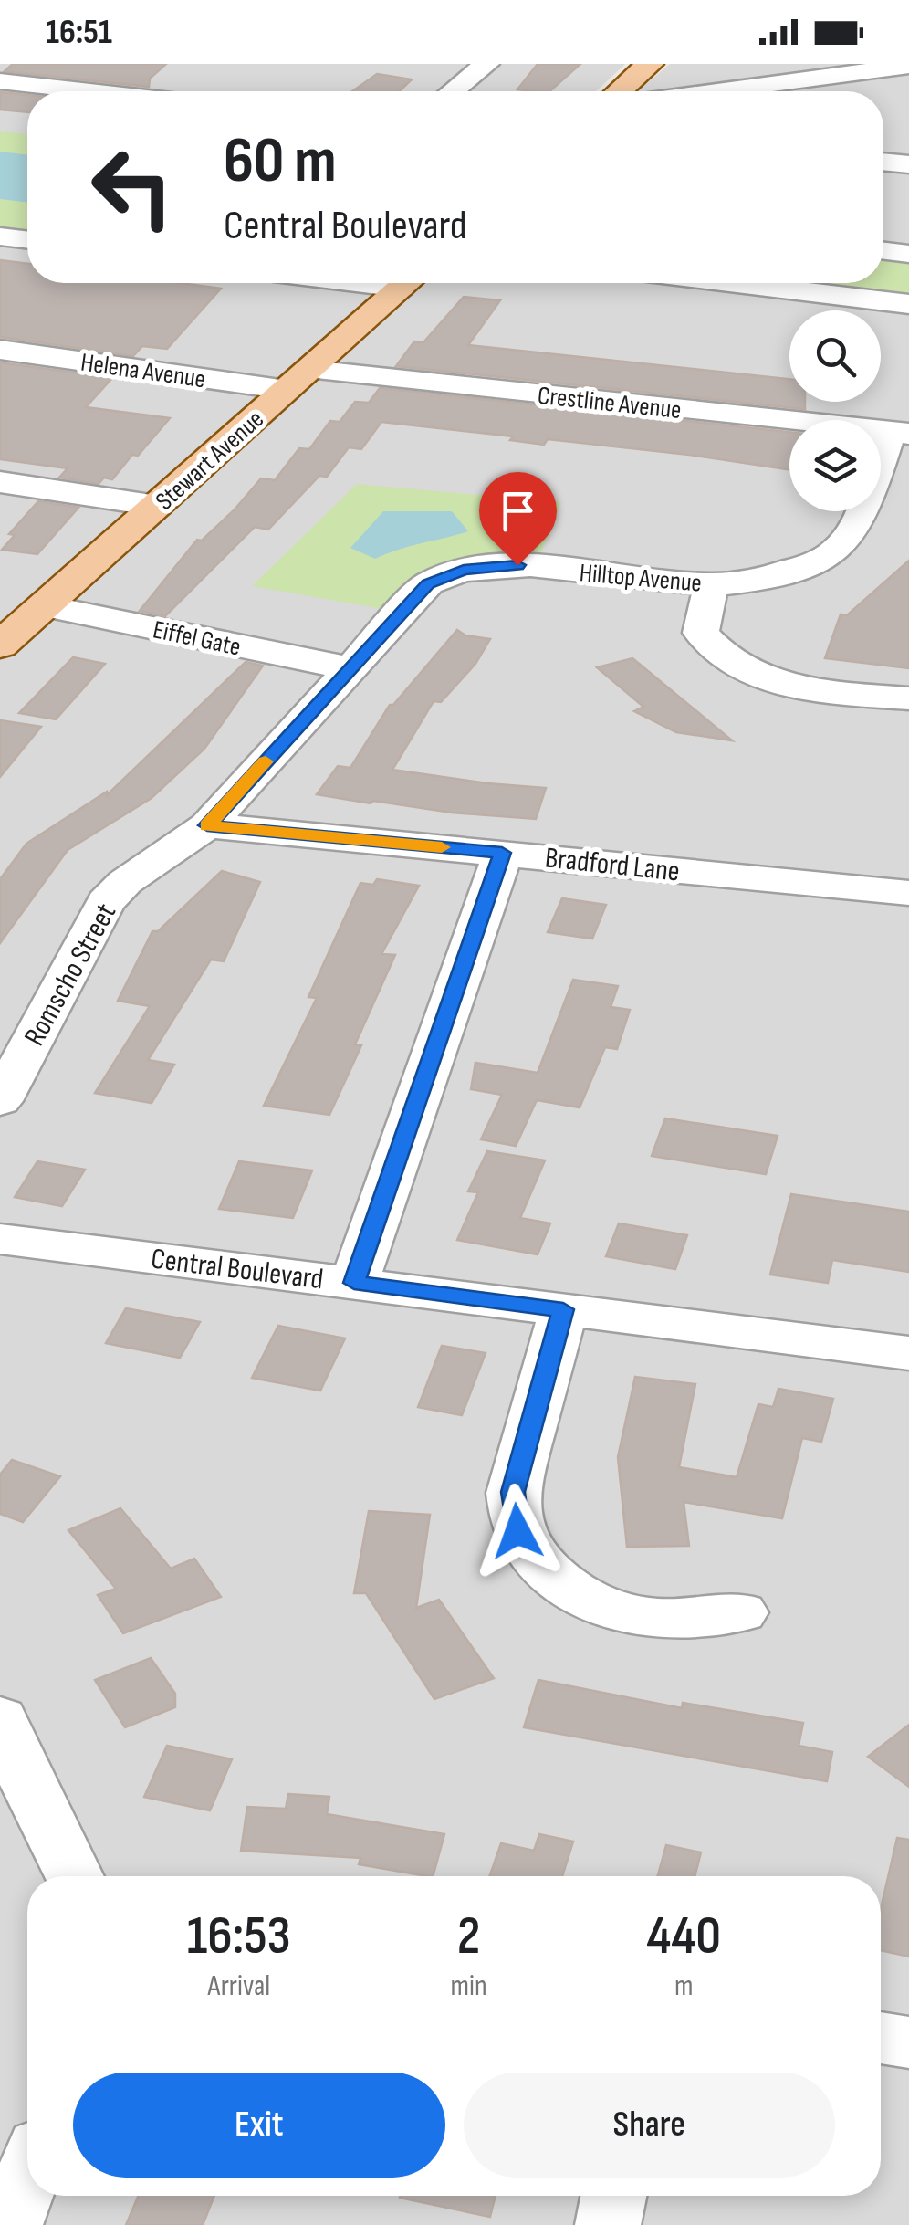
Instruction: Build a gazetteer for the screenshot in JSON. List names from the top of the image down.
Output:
{
  "streets": {
    "main road": ["Stewart Avenue"],
    "street": [
      "Helena Avenue",
      "Crestline Avenue",
      "Hilltop Avenue",
      "Eiffel Gate",
      "Bradford Lane",
      "Romscho Street",
      "Central Boulevard"
    ]
  },
  "crossings": [
    ["Helena Avenue", "Crestline Avenue"],
    ["Helena Avenue", "Stewart Avenue"],
    ["Crestline Avenue", "Stewart Avenue"],
    ["Crestline Avenue", "Hilltop Avenue"],
    ["Stewart Avenue", "Eiffel Gate"],
    ["Hilltop Avenue", "Eiffel Gate"],
    ["Hilltop Avenue", "Romscho Street"],
    ["Eiffel Gate", "Romscho Street"],
    ["Bradford Lane", "Romscho Street"]
  ],
  "page": {
    "status": "16:51",
    "turn": ["60 m", "Central Boulevard"],
    "eta": [
      "16:53",
      "Arrival",
      "2",
      "min",
      "440",
      "m"
    ],
    "buttons": ["Exit", "Share"]
  }
}
